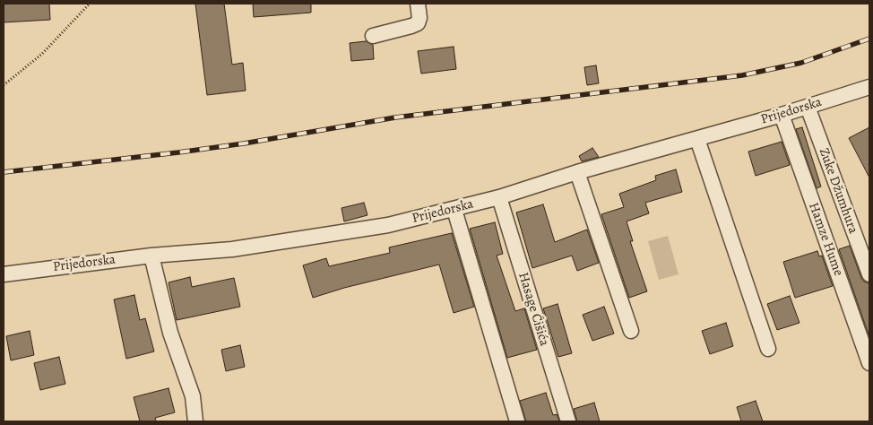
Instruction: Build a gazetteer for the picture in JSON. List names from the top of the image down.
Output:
{
  "streets": {
    "street": [
      "Prijedorska",
      "Zuke Džumhura",
      "Hamze Hume",
      "Hasage Ćišića"
    ]
  },
  "crossings": [
    ["Prijedorska", "Zuke Džumhura"],
    ["Prijedorska", "Hamze Hume"],
    ["Prijedorska", "Hasage Ćišića"]
  ]
}
